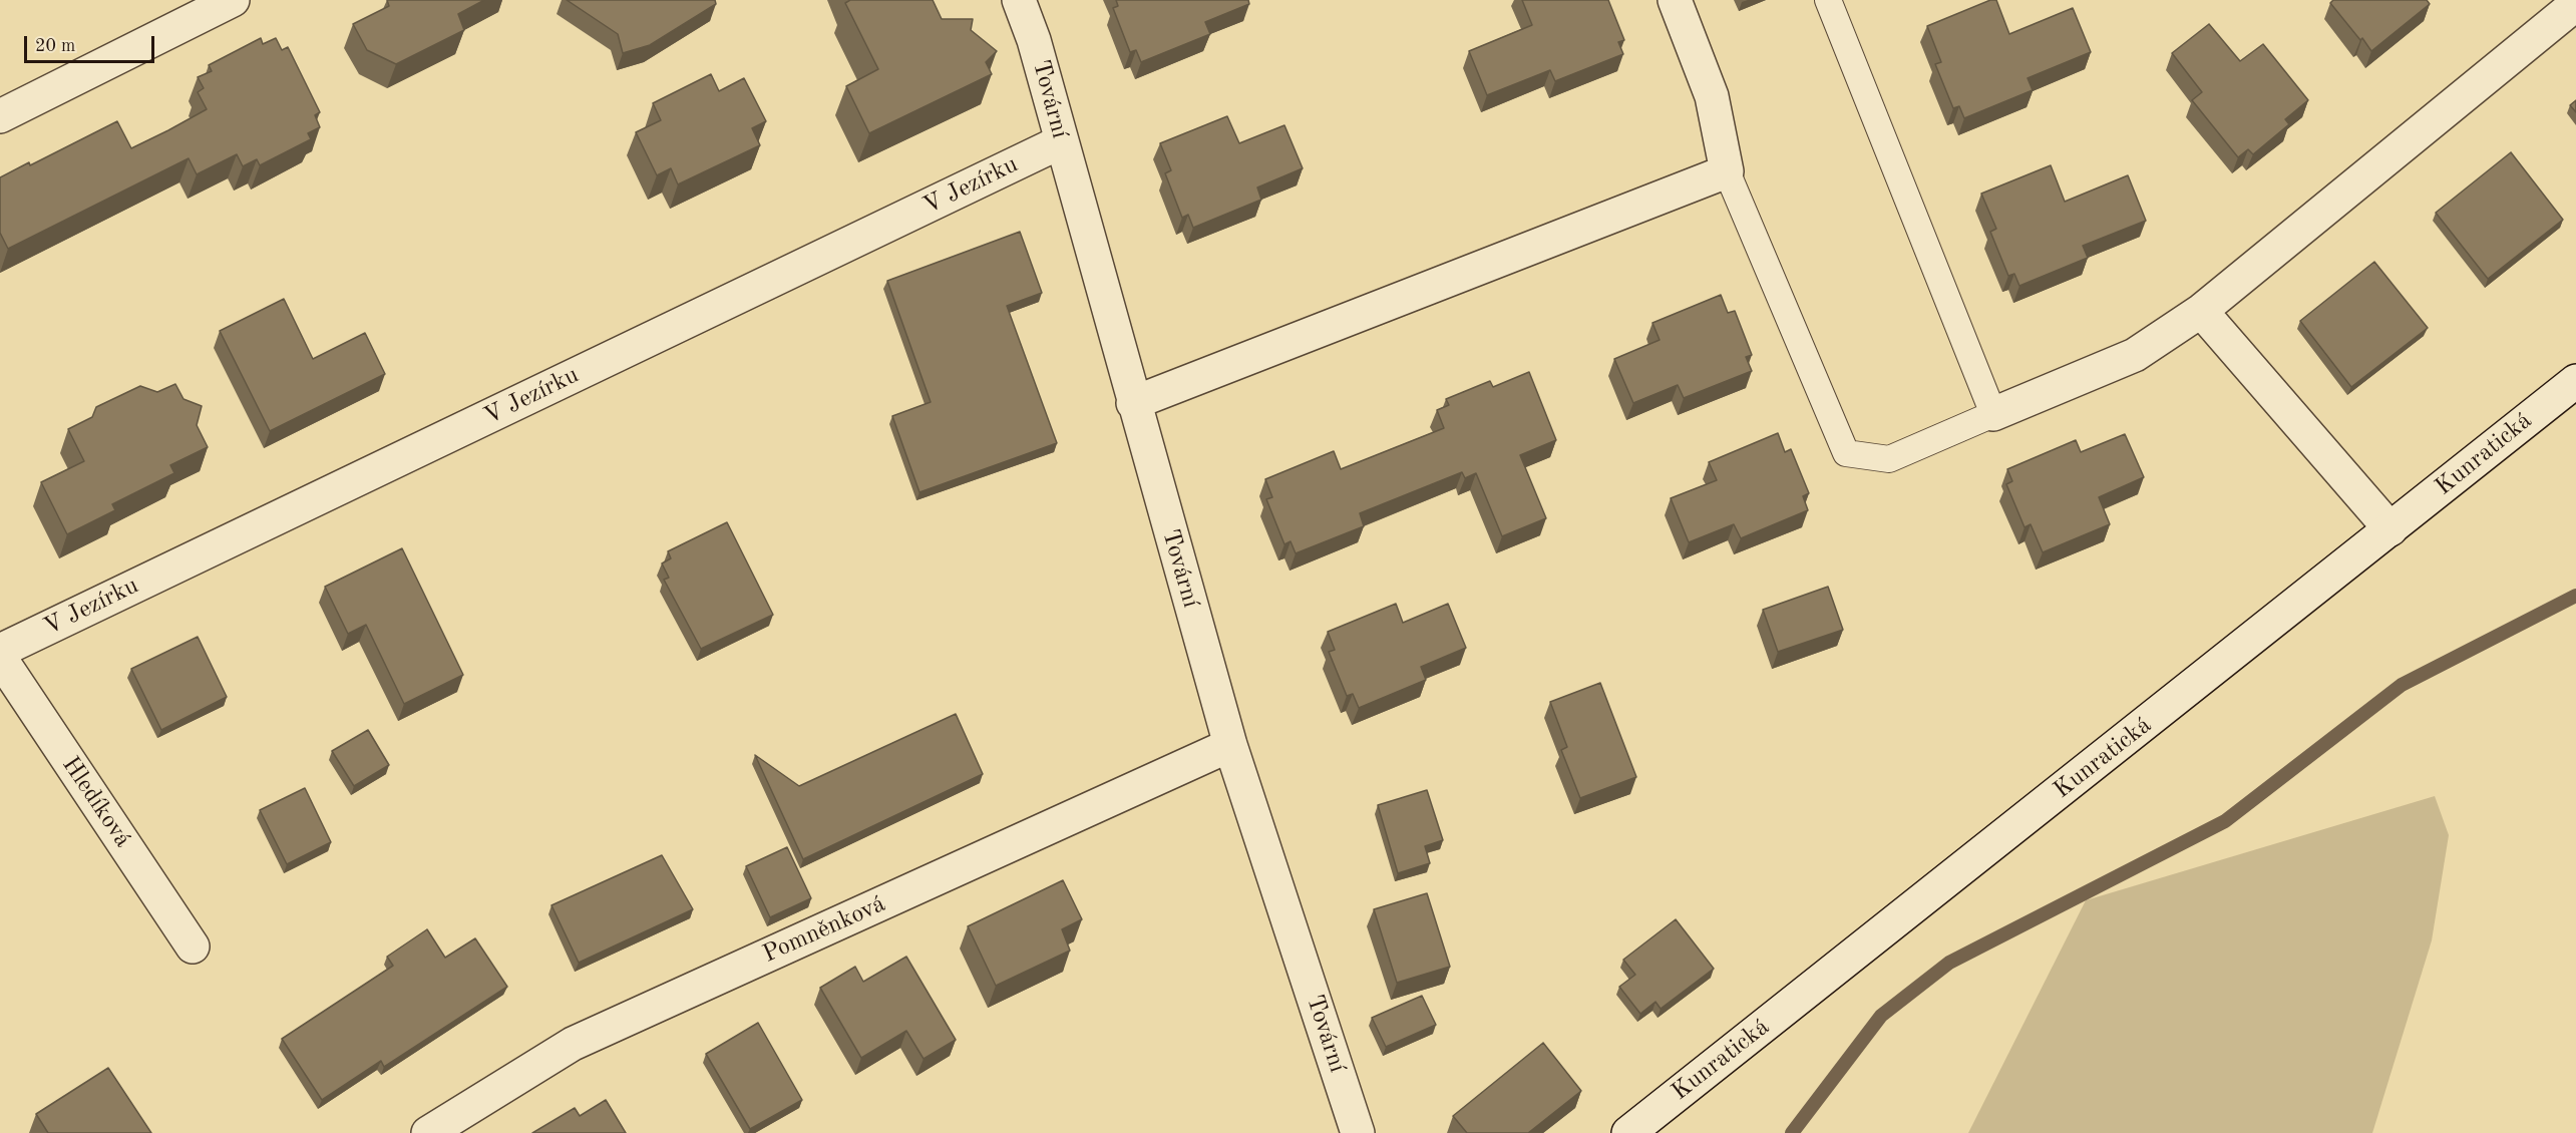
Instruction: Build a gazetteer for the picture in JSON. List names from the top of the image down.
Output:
{
  "streets": {
    "street": [
      "Tovární",
      "V Jezírku",
      "Kunratická",
      "Hledíková",
      "Pomněnková"
    ]
  },
  "crossings": [
    ["Tovární", "V Jezírku"],
    ["Tovární", "Pomněnková"]
  ],
  "scale_bar": "20 m"
}
